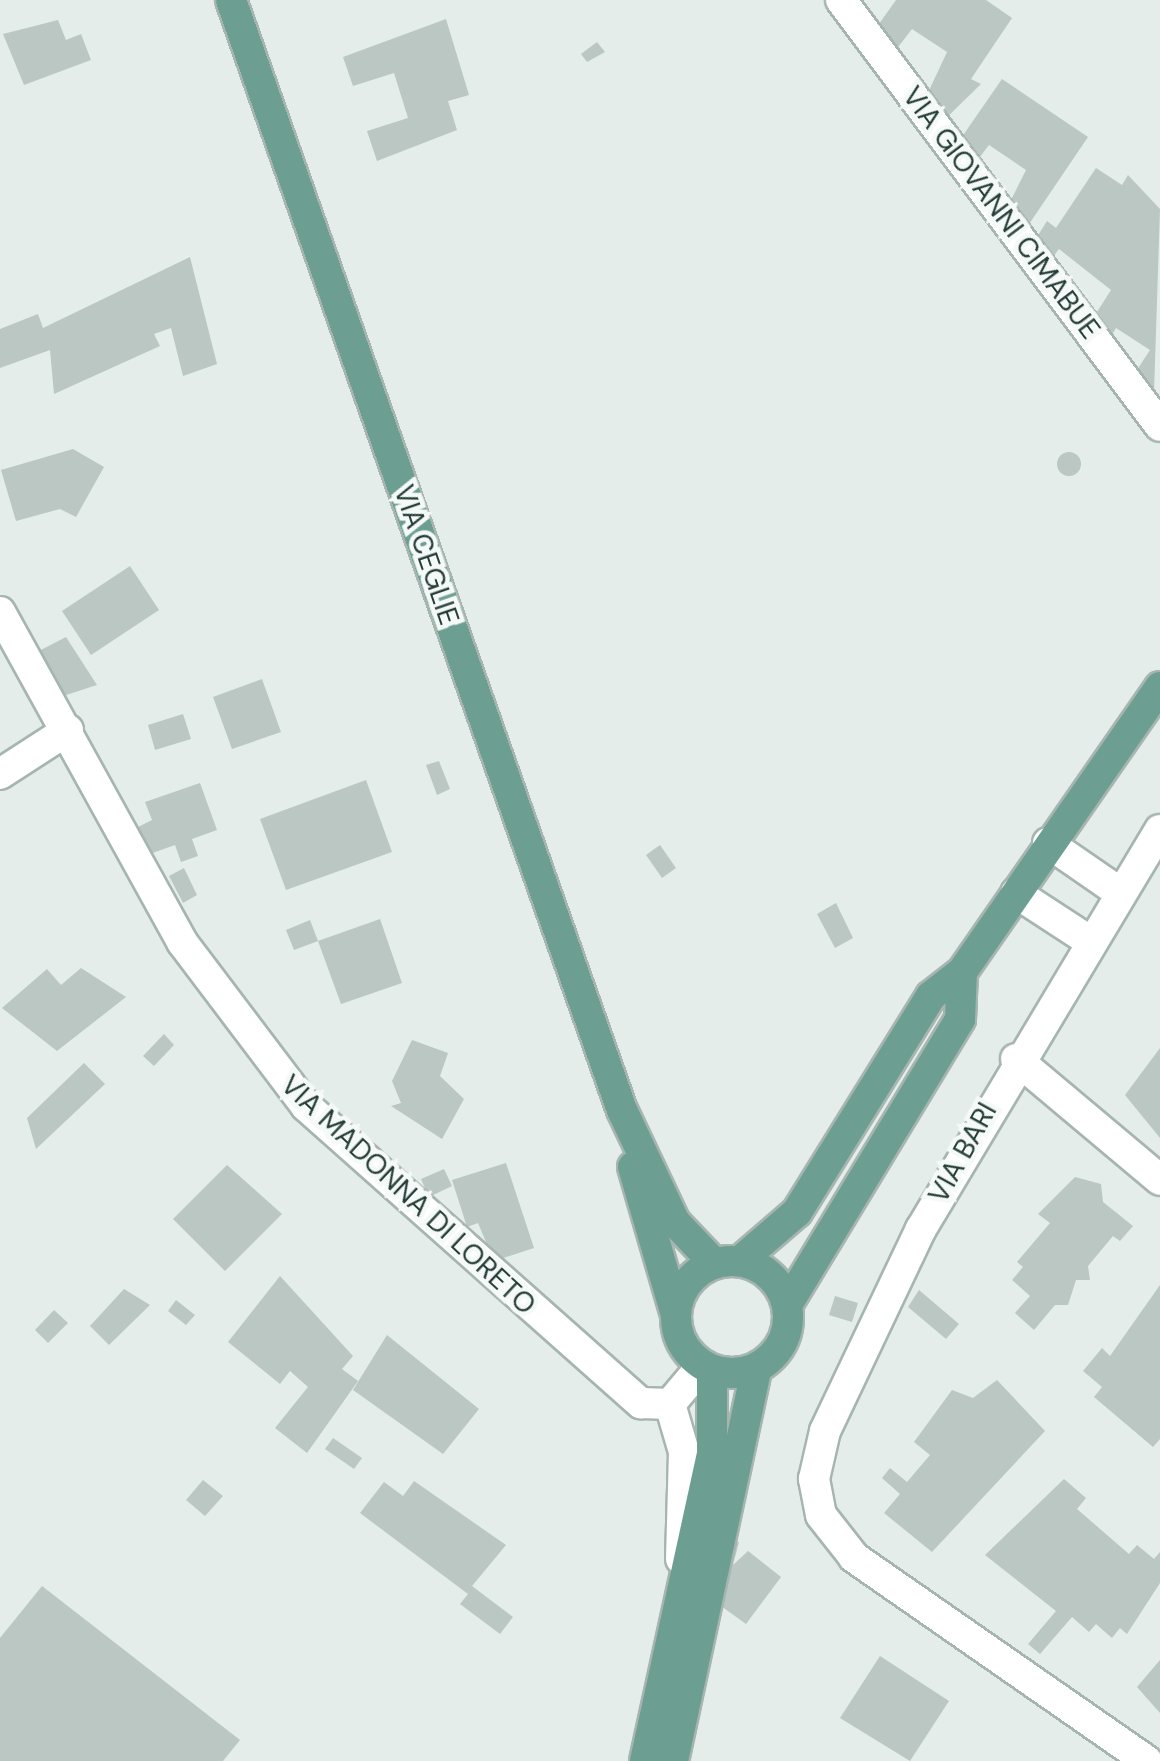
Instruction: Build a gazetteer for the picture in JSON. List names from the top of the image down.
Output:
{
  "streets": {
    "main road": ["VIA CEGLIE"],
    "street": ["VIA GIOVANNI CIMABUE", "VIA BARI", "VIA MADONNA DI LORETO"]
  }
}
